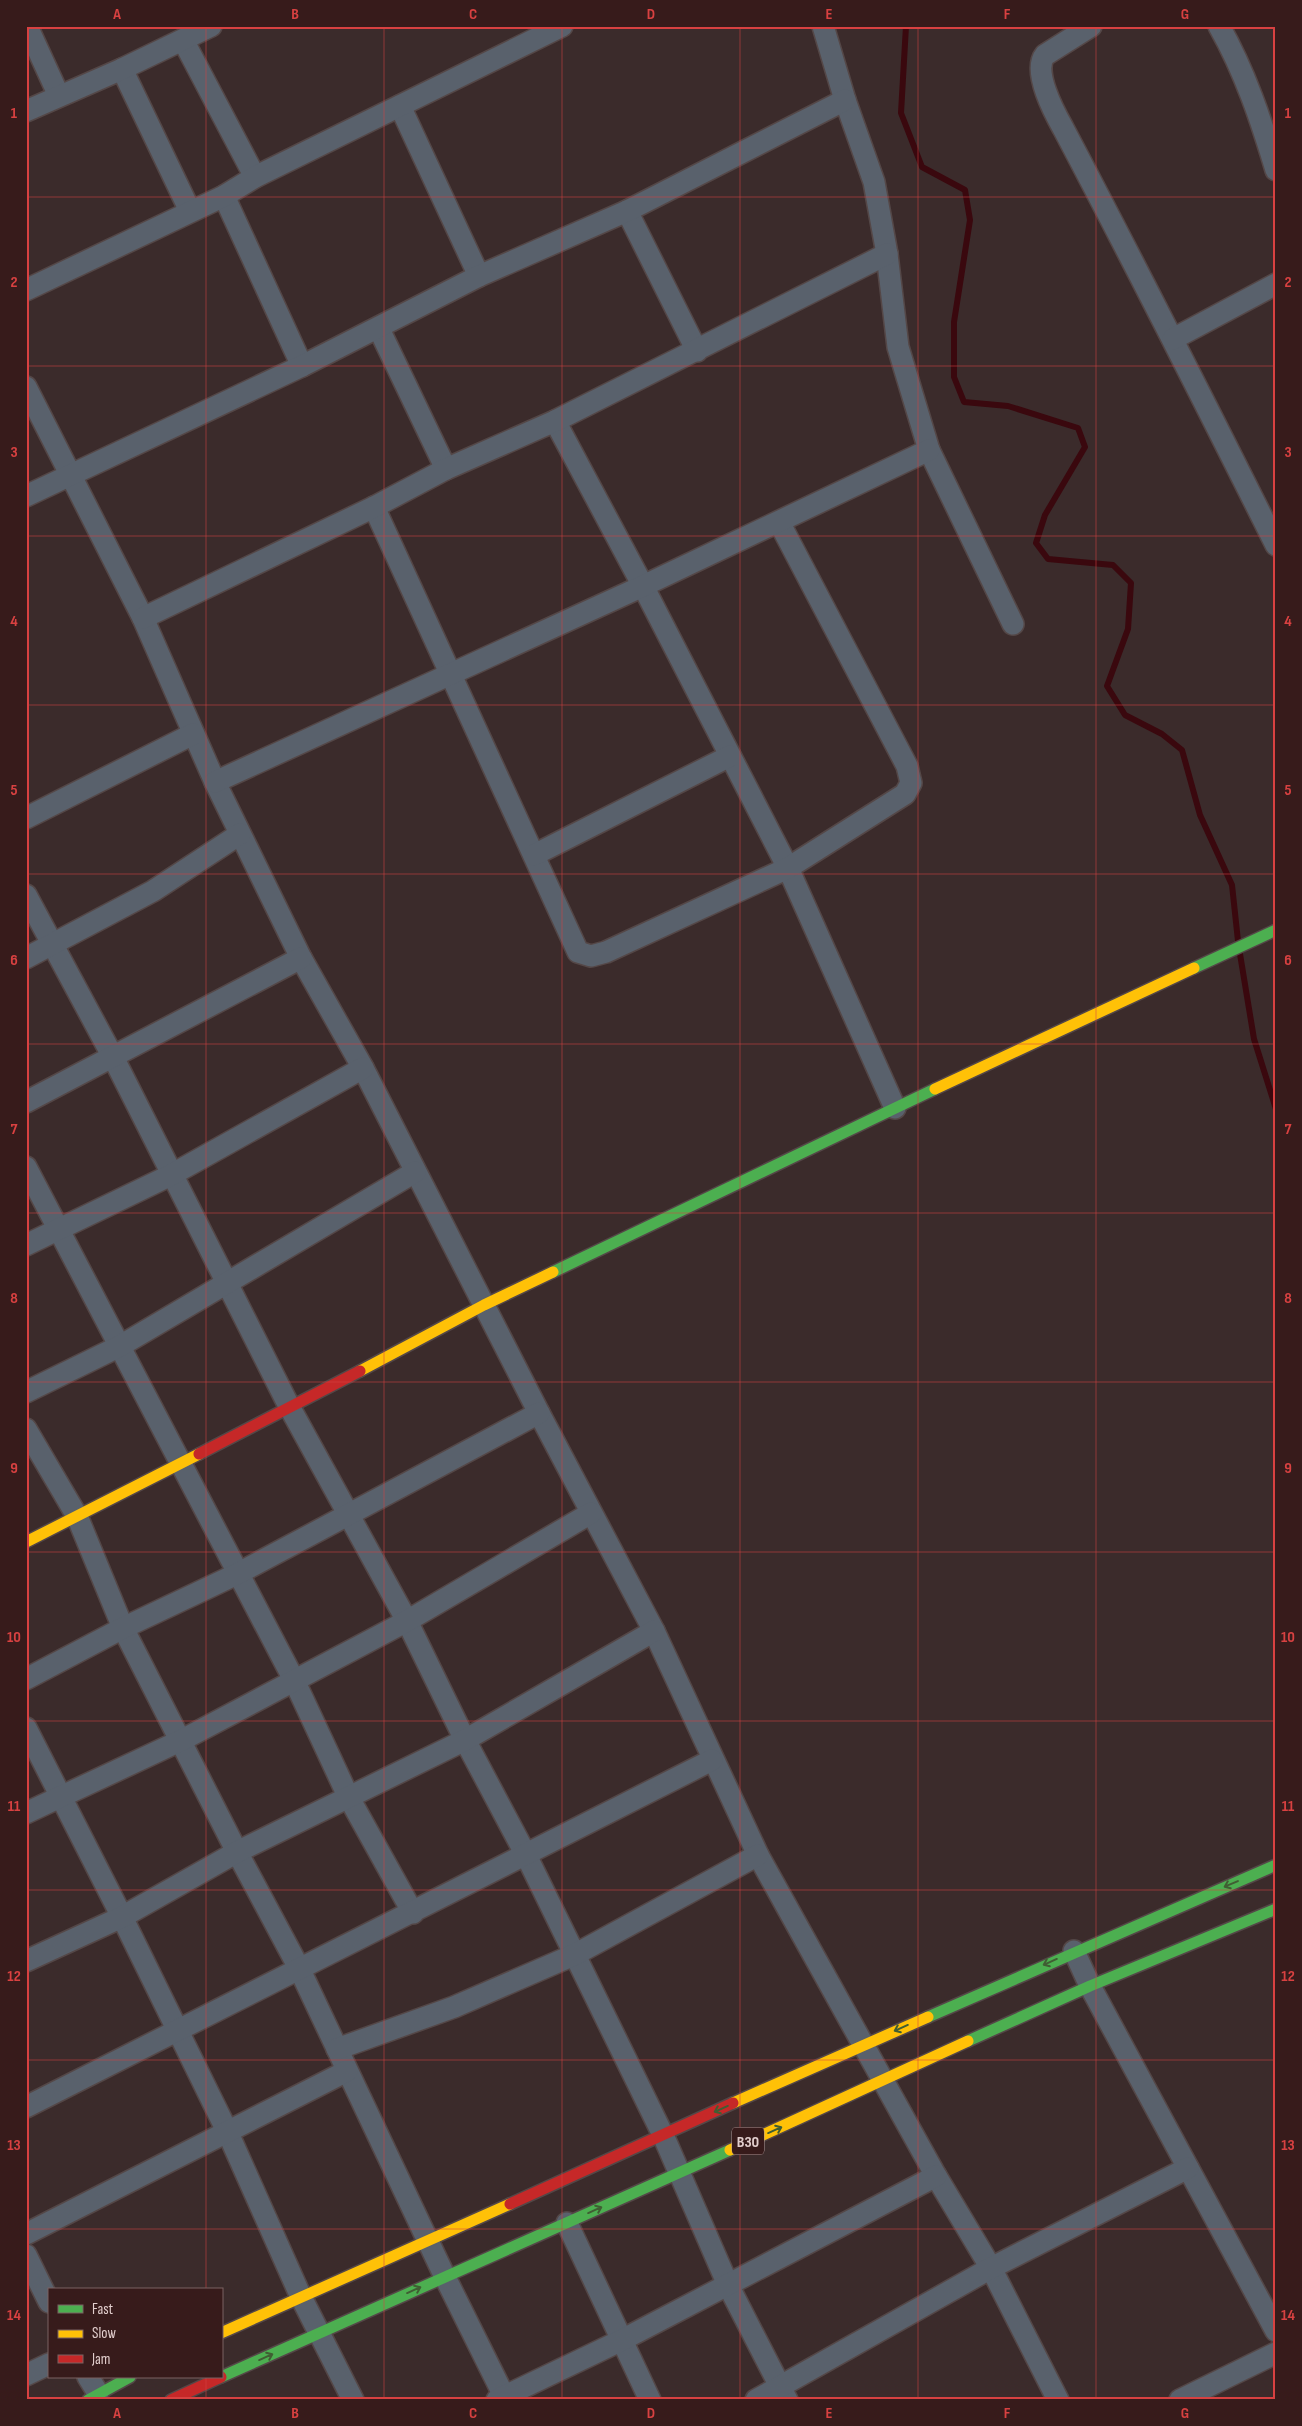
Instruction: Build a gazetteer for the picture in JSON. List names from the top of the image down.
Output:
{
  "streets": {
    "main road": ["B30"]
  },
  "legend": ["Fast", "Slow", "Jam"],
  "grid": {
    "columns": [
      "A",
      "B",
      "C",
      "D",
      "E",
      "F",
      "G"
    ],
    "rows": [
      "1",
      "2",
      "3",
      "4",
      "5",
      "6",
      "7",
      "8",
      "9",
      "10",
      "11",
      "12",
      "13",
      "14"
    ]
  }
}
